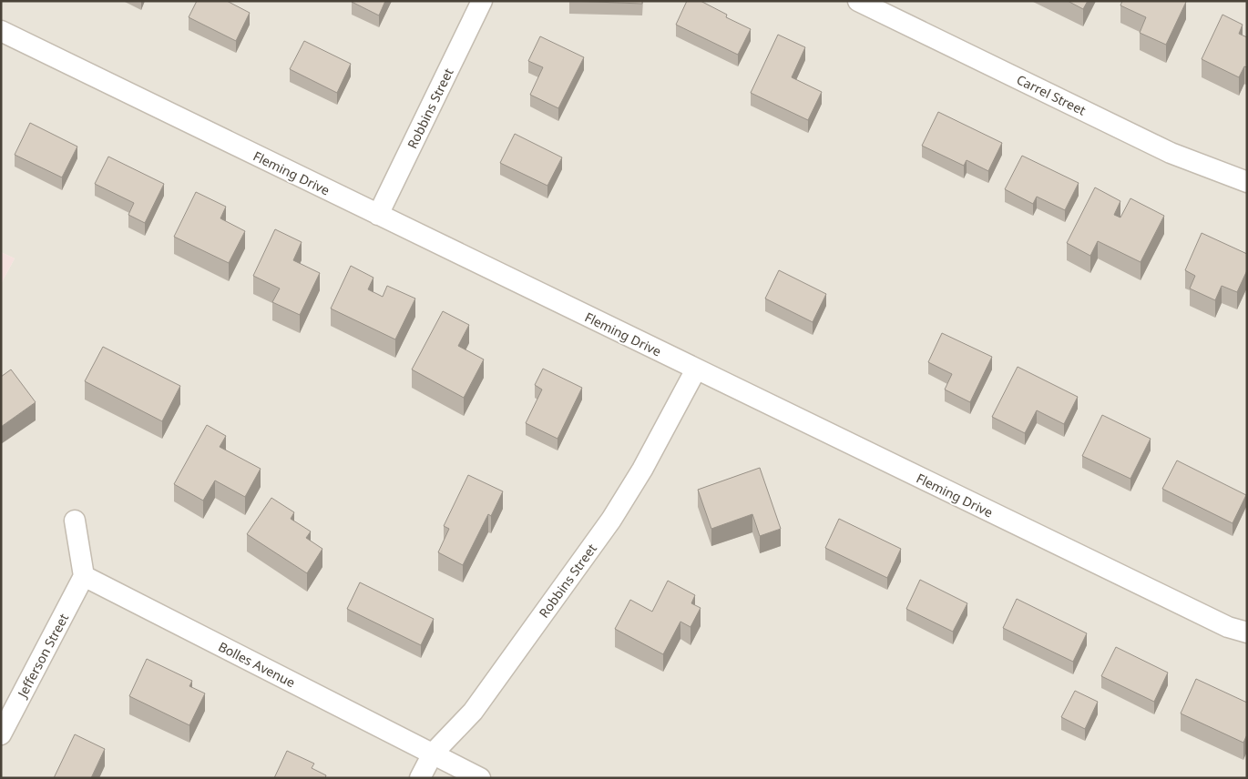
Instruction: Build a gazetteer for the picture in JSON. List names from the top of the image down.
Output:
{
  "streets": {
    "street": [
      "Carrel Street",
      "Robbins Street",
      "Fleming Drive",
      "Jefferson Street",
      "Bolles Avenue"
    ]
  },
  "crossings": [
    ["Robbins Street", "Fleming Drive"],
    ["Robbins Street", "Bolles Avenue"],
    ["Jefferson Street", "Bolles Avenue"]
  ]
}
